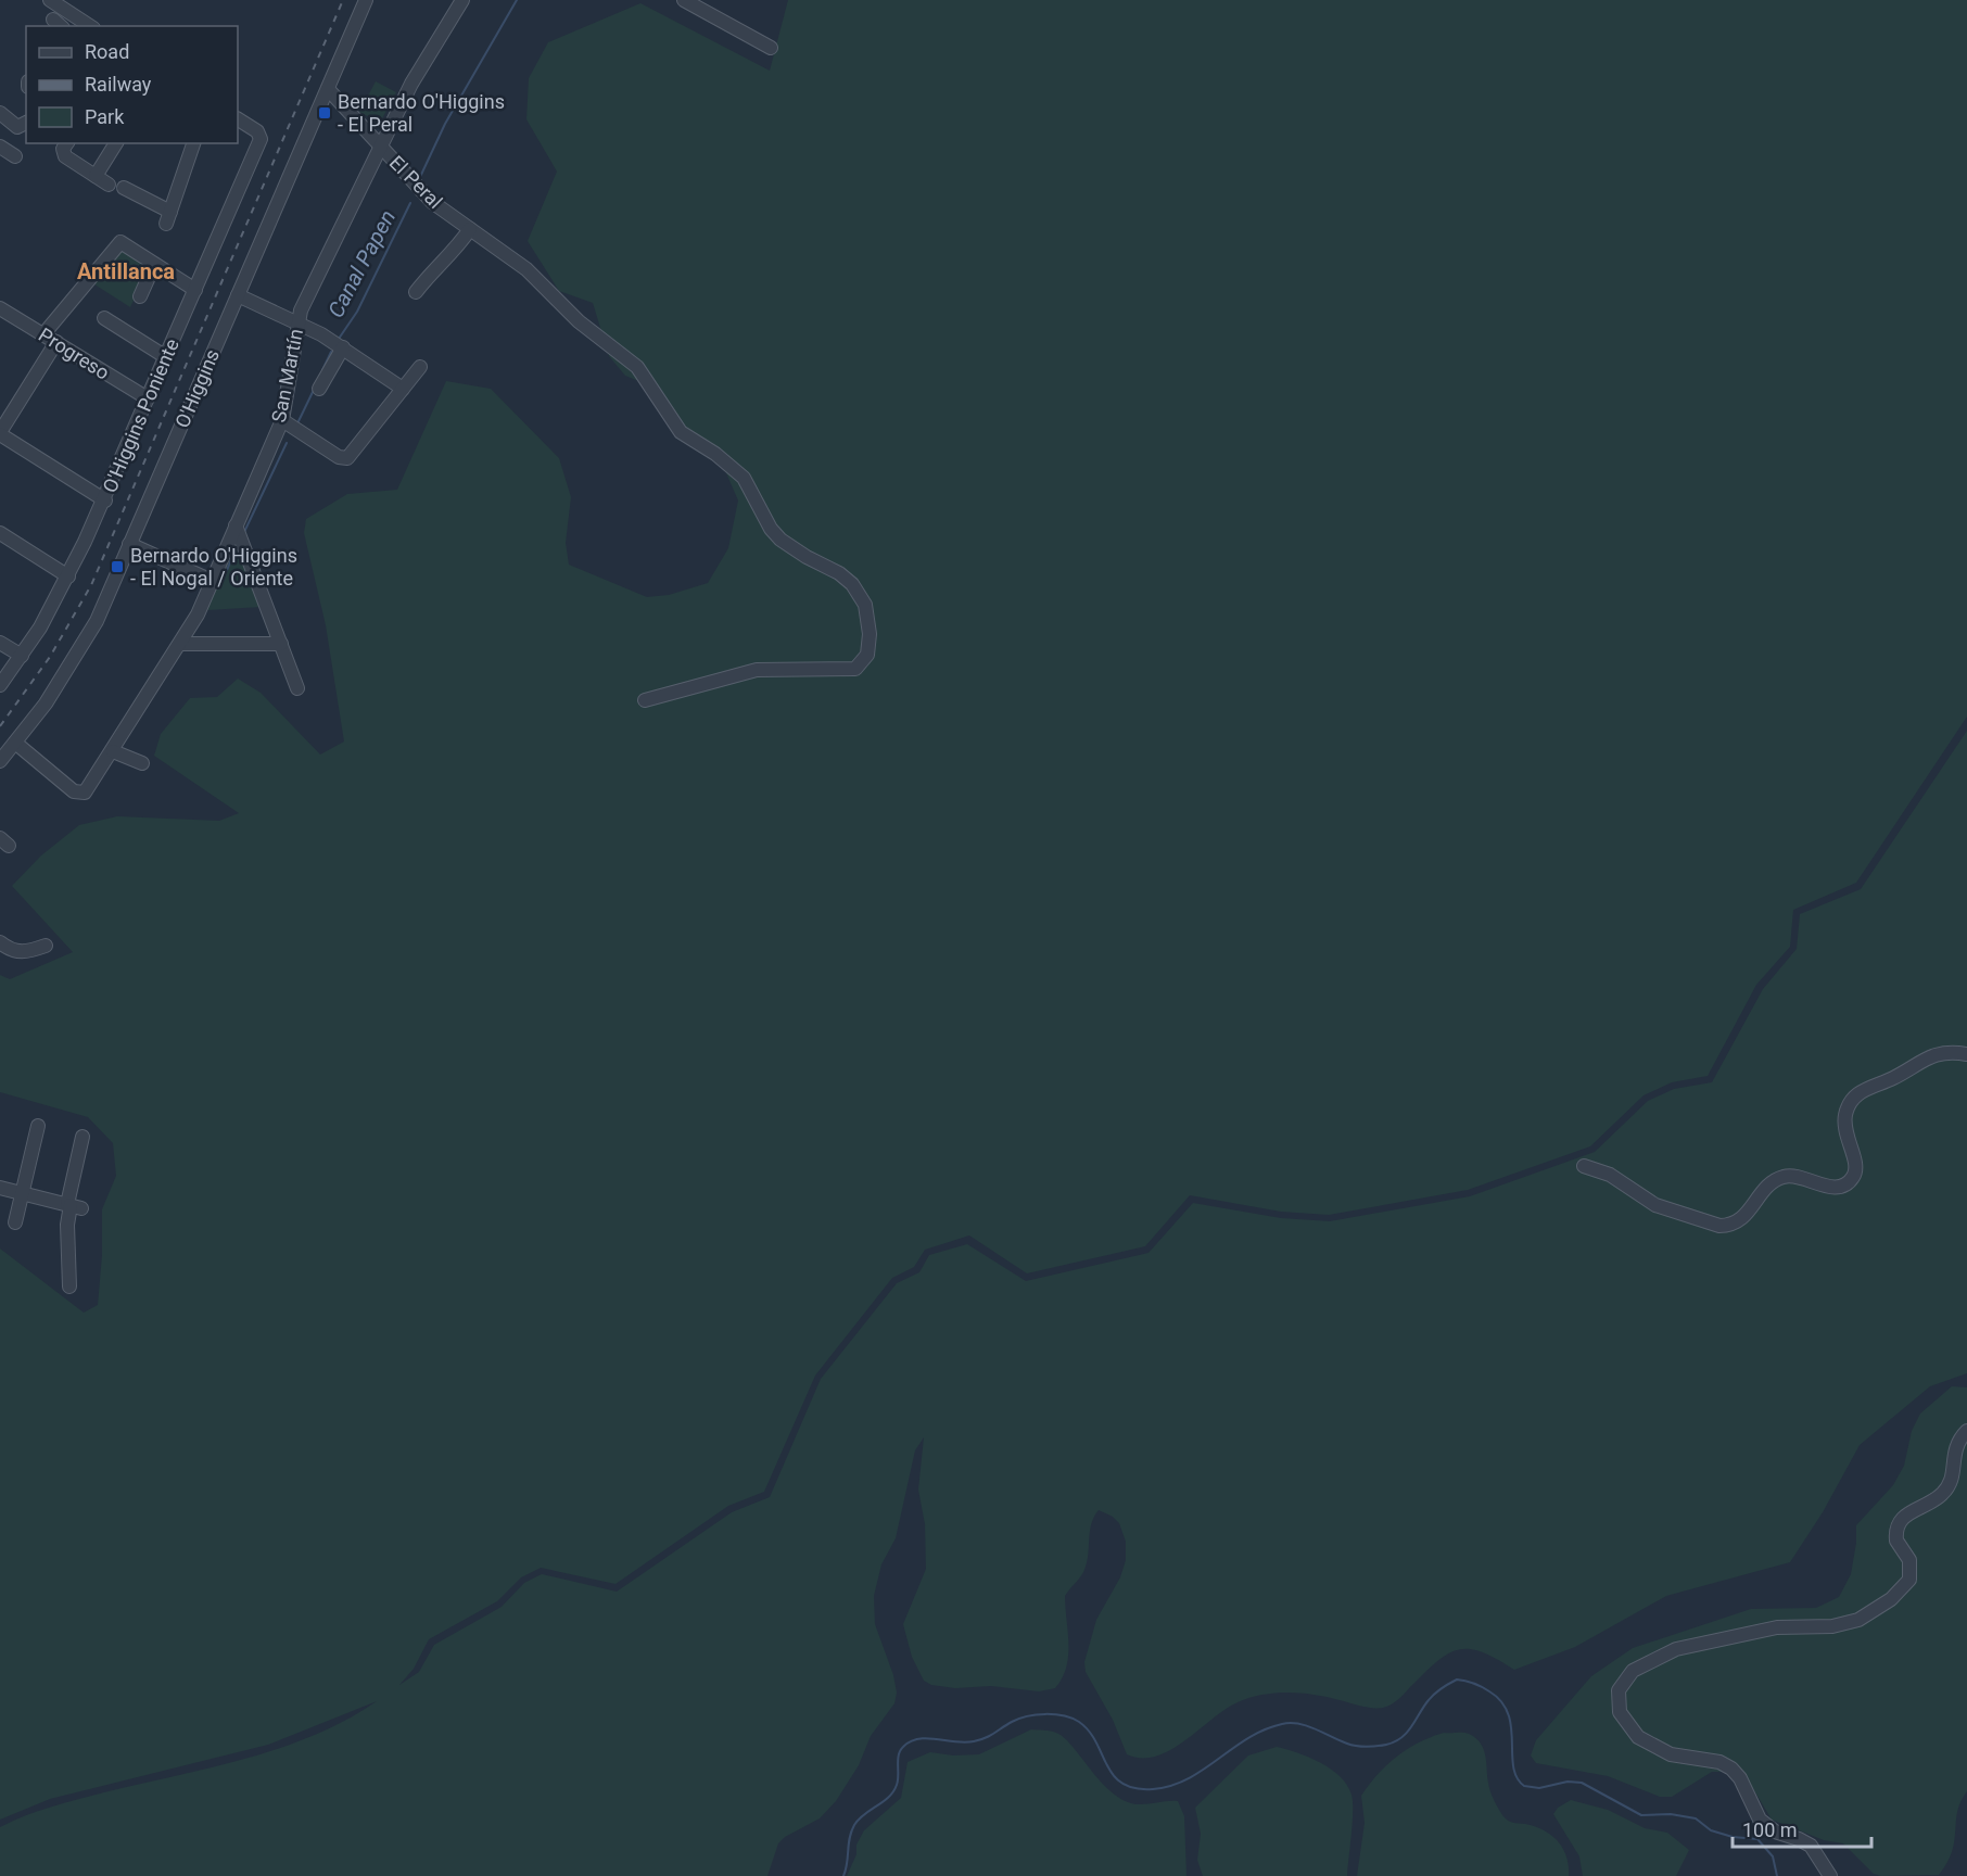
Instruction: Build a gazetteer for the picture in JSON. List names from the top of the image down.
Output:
{
  "streets": {
    "street": [
      "El Peral",
      "Progreso",
      "San Martín",
      "O'Higgins",
      "O'Higgins Poniente"
    ]
  },
  "crossings": [
    ["El Peral", "San Martín"],
    ["El Peral", "O'Higgins"],
    ["Progreso", "O'Higgins Poniente"],
    ["San Martín", "O'Higgins"]
  ],
  "districts": ["Antillanca"],
  "water": ["Canal Papen"],
  "places": {
    "transit": ["Bernardo O'Higgins - El Peral", "Bernardo O'Higgins - El Nogal / Oriente"]
  },
  "legend": ["Road", "Railway", "Park"],
  "scale_bar": "100 m"
}
